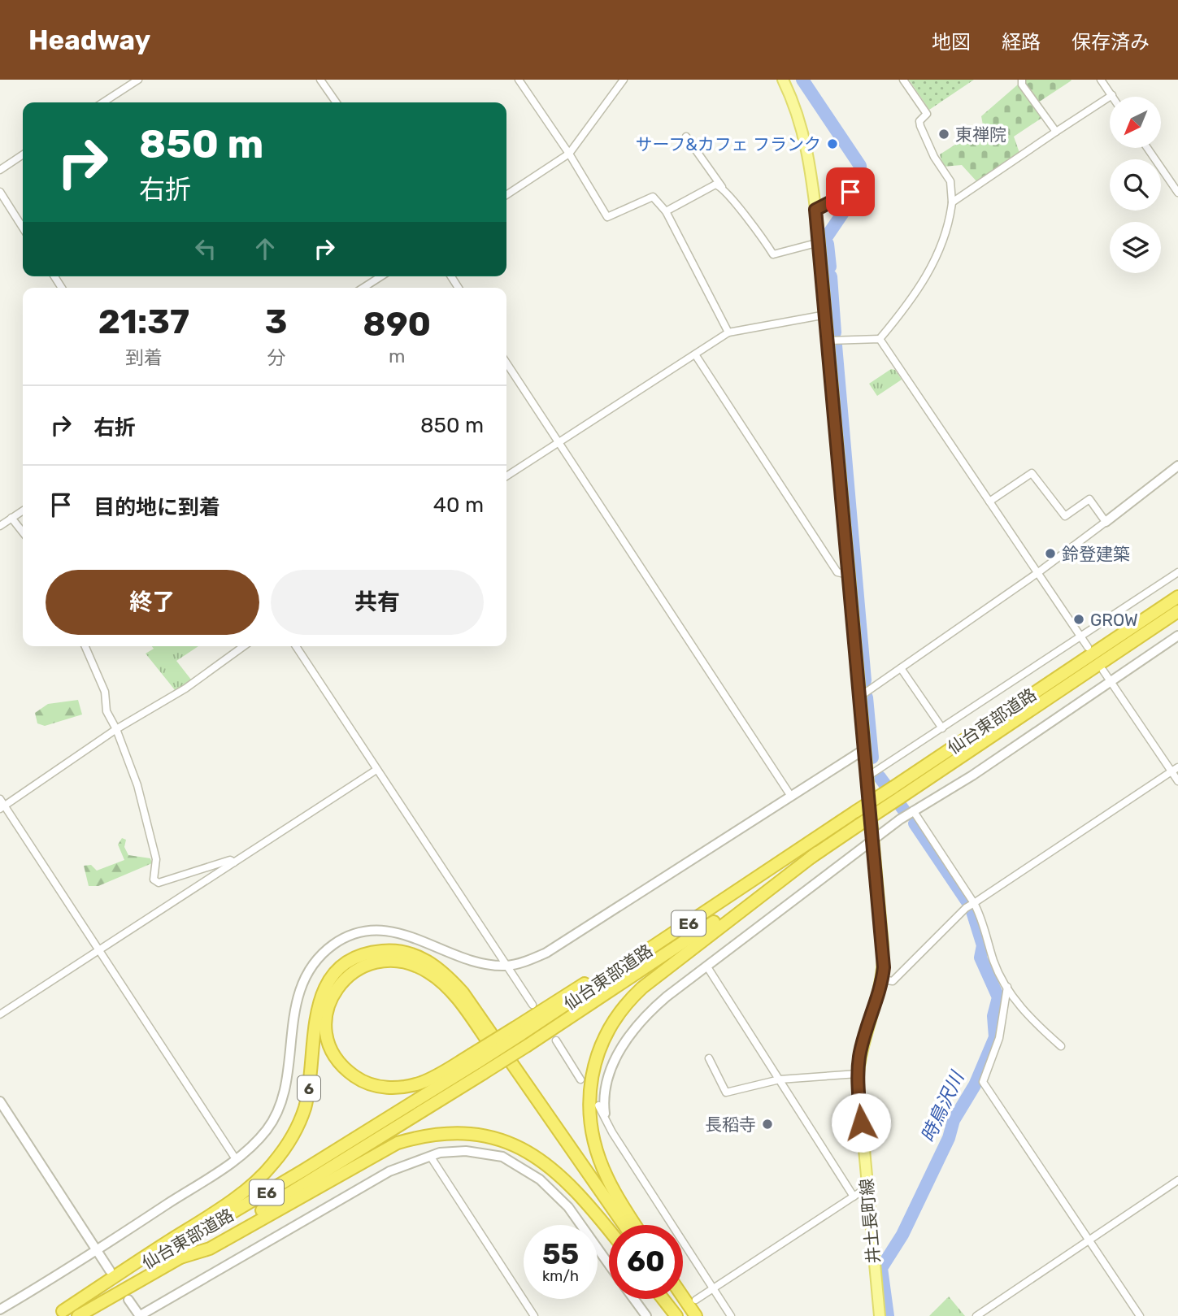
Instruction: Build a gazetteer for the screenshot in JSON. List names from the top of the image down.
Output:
{
  "streets": {
    "highway": ["仙台東部道路", "E6", "6"],
    "main road": ["井土長町線"]
  },
  "crossings": [
    ["仙台東部道路", "6"]
  ],
  "water": ["時鳥沢川"],
  "places": [
    "東禅院",
    "サーフ&カフェ フランク",
    "鈴登建築",
    "GROW",
    "長稻寺"
  ],
  "north": "bottom left",
  "page": {
    "header": "Headway",
    "nav": ["地図", "経路", "保存済み"],
    "turn": ["850 m", "右折"],
    "eta": [
      "21:37",
      "到着",
      "3",
      "分",
      "890",
      "m"
    ],
    "list": [
      {
        "name": "右折",
        "value": "850 m"
      },
      {
        "name": "目的地に到着",
        "value": "40 m"
      }
    ],
    "buttons": ["終了", "共有"],
    "speed": "55 km/h",
    "limit": "60"
  }
}
